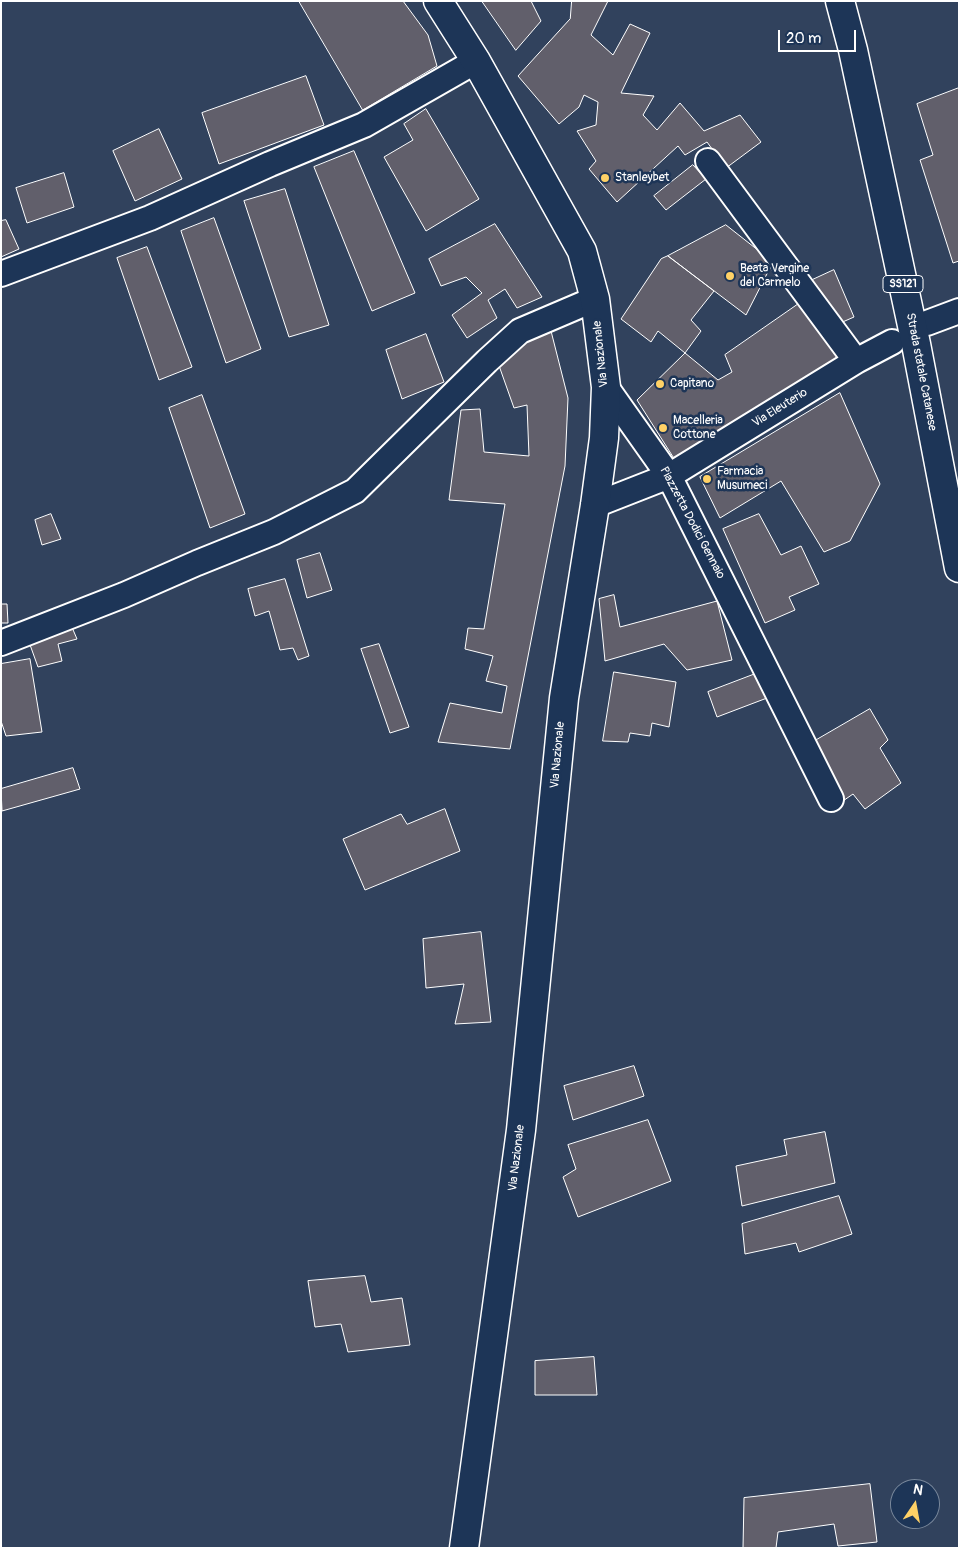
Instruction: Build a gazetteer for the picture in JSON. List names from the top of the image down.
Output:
{
  "streets": {
    "main road": ["SS121", "Via Nazionale", "Strada statale Catanese"],
    "street": ["Via Eleuterio", "Piazzetta Dodici Gennaio"]
  },
  "crossings": [
    ["Via Nazionale", "Via Eleuterio"],
    ["Via Nazionale", "Piazzetta Dodici Gennaio"],
    ["Via Eleuterio", "Piazzetta Dodici Gennaio"]
  ],
  "places": [
    "Stanleybet",
    "Beata Vergine del Carmelo",
    "Capitano",
    "Macelleria Cottone",
    "Farmacia Musumeci"
  ],
  "scale_bar": "20 m",
  "north": "top"
}
